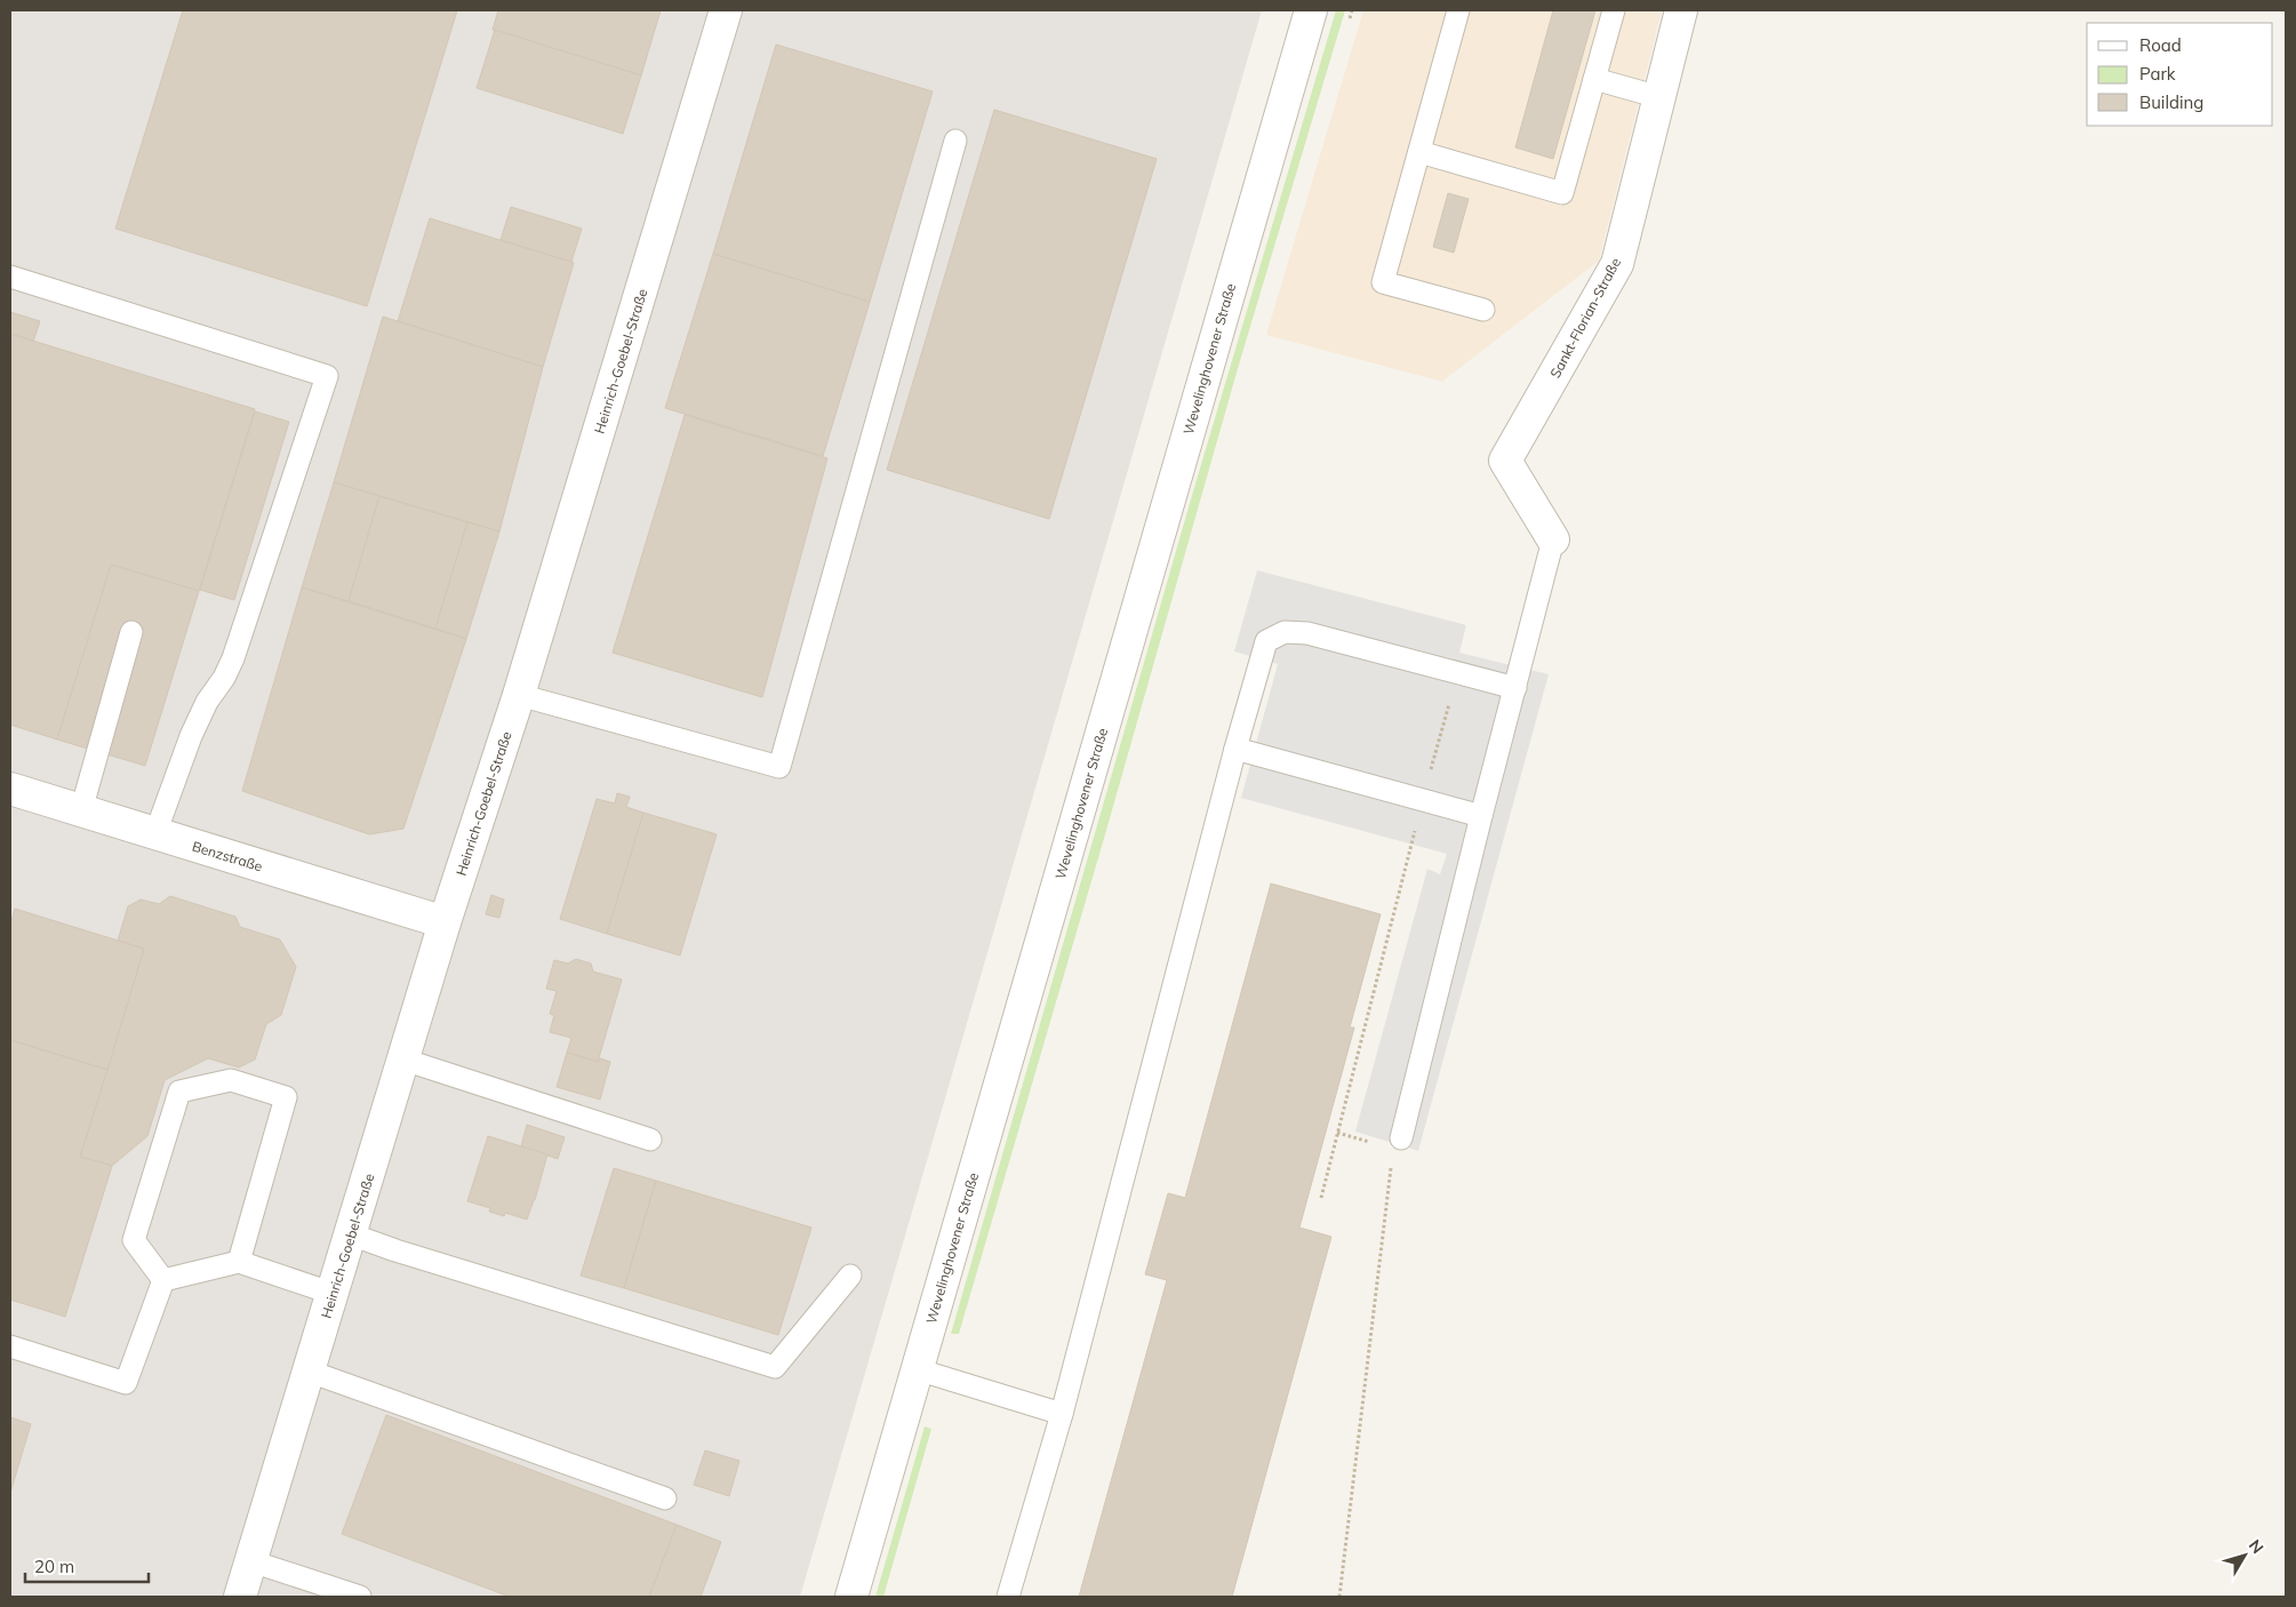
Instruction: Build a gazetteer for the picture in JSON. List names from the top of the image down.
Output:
{
  "streets": {
    "street": [
      "Sankt-Florian-Straße",
      "Wevelinghovener Straße",
      "Heinrich-Goebel-Straße",
      "Benzstraße"
    ]
  },
  "crossings": [
    ["Heinrich-Goebel-Straße", "Benzstraße"]
  ],
  "legend": ["Road", "Park", "Building"],
  "scale_bar": "20 m",
  "north": "top right"
}
